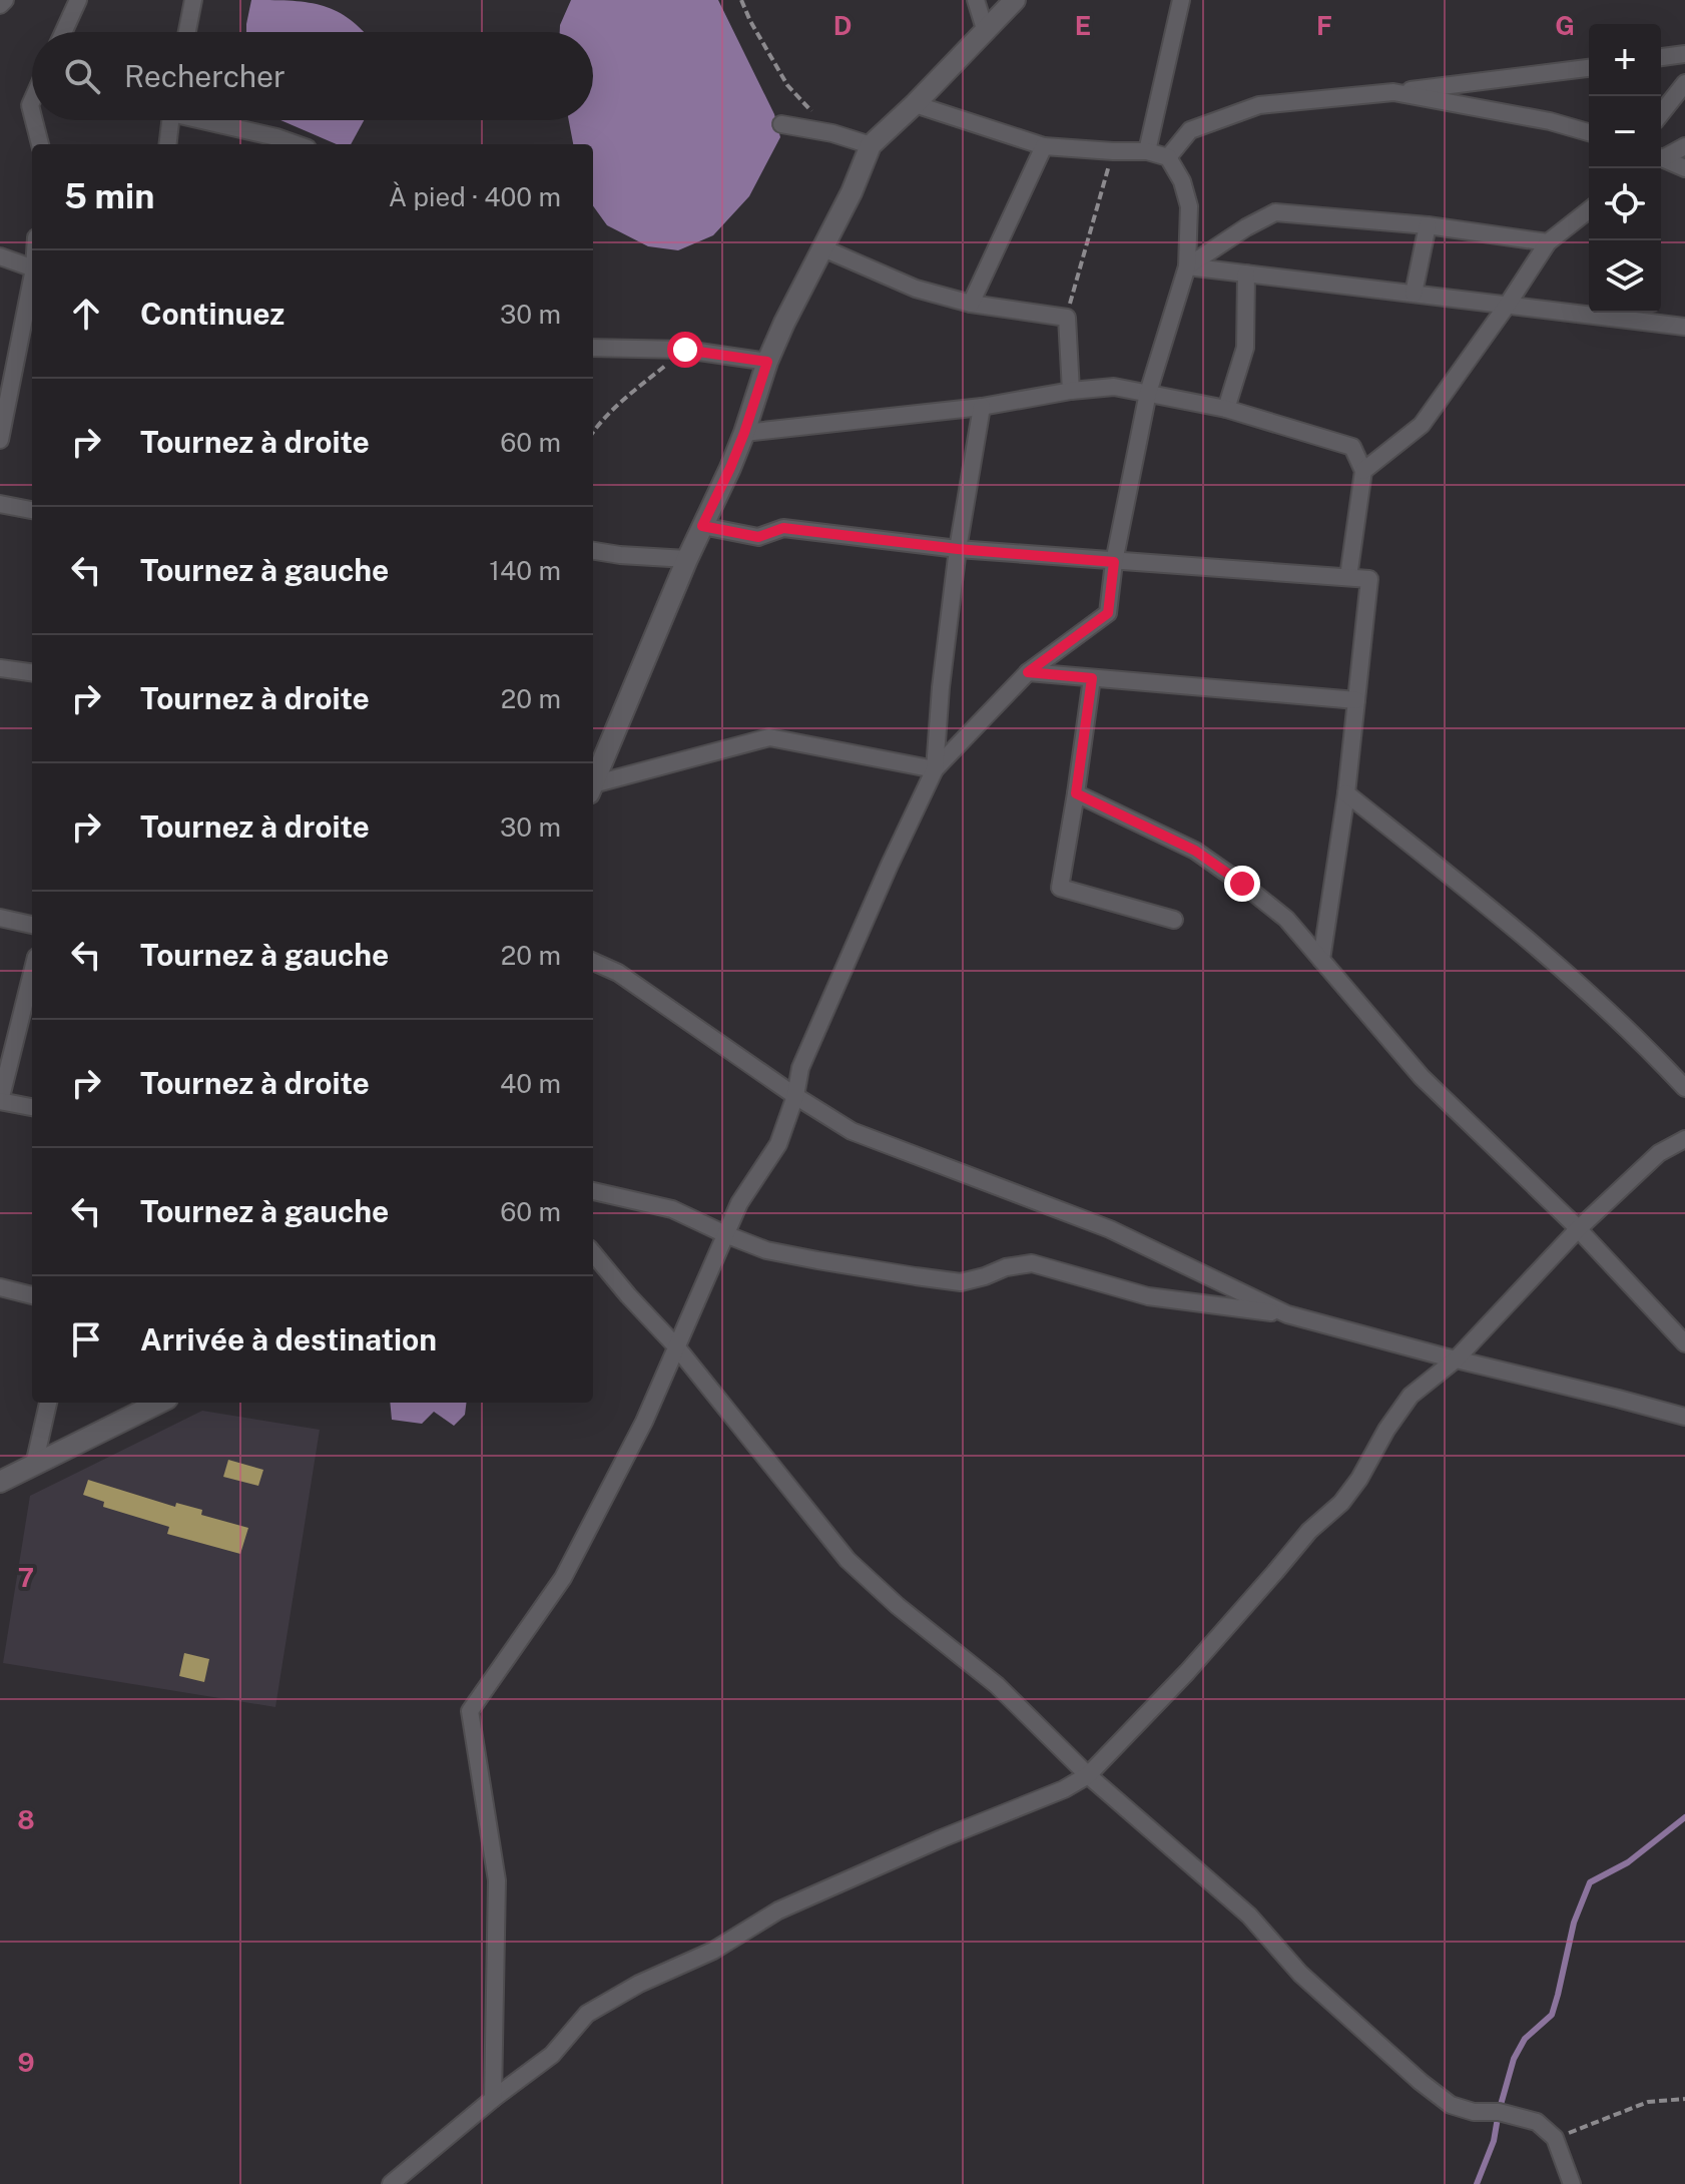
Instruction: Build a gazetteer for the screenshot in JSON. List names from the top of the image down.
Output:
{
  "page": {
    "map_buttons": ["+", "−"],
    "search": "Rechercher",
    "heading": ["5 min", "À pied · 400 m"],
    "list": [
      ["Continuez", "30 m"],
      ["Tournez à droite", "60 m"],
      ["Tournez à gauche", "140 m"],
      ["Tournez à droite", "20 m"],
      ["Tournez à droite", "30 m"],
      ["Tournez à gauche", "20 m"],
      ["Tournez à droite", "40 m"],
      ["Tournez à gauche", "60 m"],
      "Arrivée à destination"
    ]
  },
  "grid": {
    "columns": [
      "D",
      "E",
      "F",
      "G"
    ],
    "rows": ["7", "8", "9"]
  }
}
